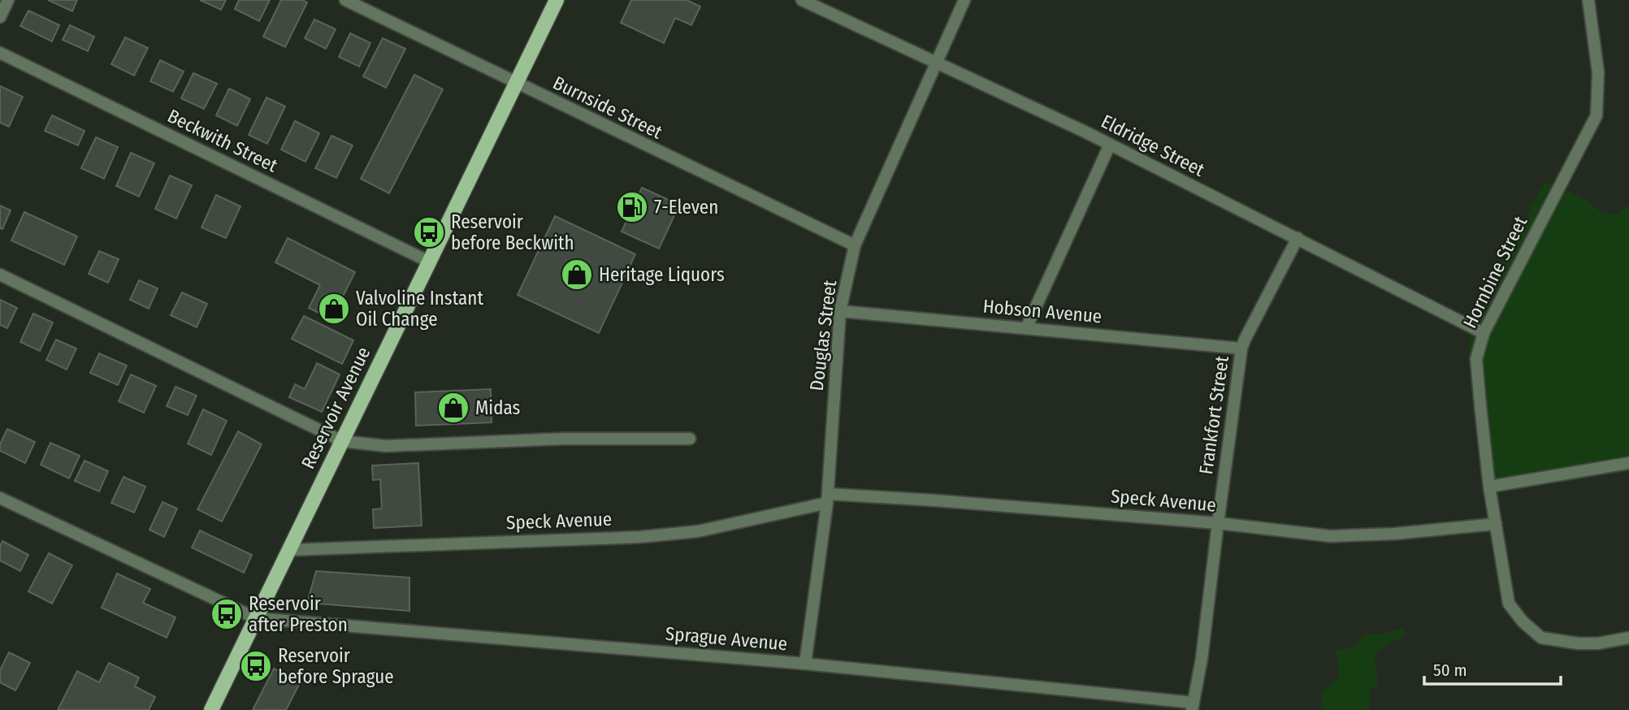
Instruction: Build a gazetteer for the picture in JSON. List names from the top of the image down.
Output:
{
  "streets": {
    "main road": ["Reservoir Avenue"],
    "street": [
      "Burnside Street",
      "Beckwith Street",
      "Eldridge Street",
      "Hornbine Street",
      "Hobson Avenue",
      "Douglas Street",
      "Frankfort Street",
      "Speck Avenue",
      "Sprague Avenue"
    ]
  },
  "crossings": [
    ["Burnside Street", "Douglas Street"],
    ["Burnside Street", "Reservoir Avenue"],
    ["Beckwith Street", "Reservoir Avenue"],
    ["Eldridge Street", "Hornbine Street"],
    ["Eldridge Street", "Douglas Street"],
    ["Eldridge Street", "Frankfort Street"],
    ["Hornbine Street", "Speck Avenue"],
    ["Hobson Avenue", "Douglas Street"],
    ["Hobson Avenue", "Frankfort Street"],
    ["Douglas Street", "Speck Avenue"],
    ["Douglas Street", "Sprague Avenue"],
    ["Reservoir Avenue", "Speck Avenue"],
    ["Reservoir Avenue", "Sprague Avenue"],
    ["Frankfort Street", "Speck Avenue"],
    ["Frankfort Street", "Sprague Avenue"]
  ],
  "places": {
    "fuel station": ["7-Eleven"],
    "bus stop": ["Reservoir before Beckwith", "Reservoir after Preston", "Reservoir before Sprague"],
    "shop": ["Heritage Liquors", "Valvoline Instant Oil Change", "Midas"]
  },
  "scale_bar": "50 m"
}
